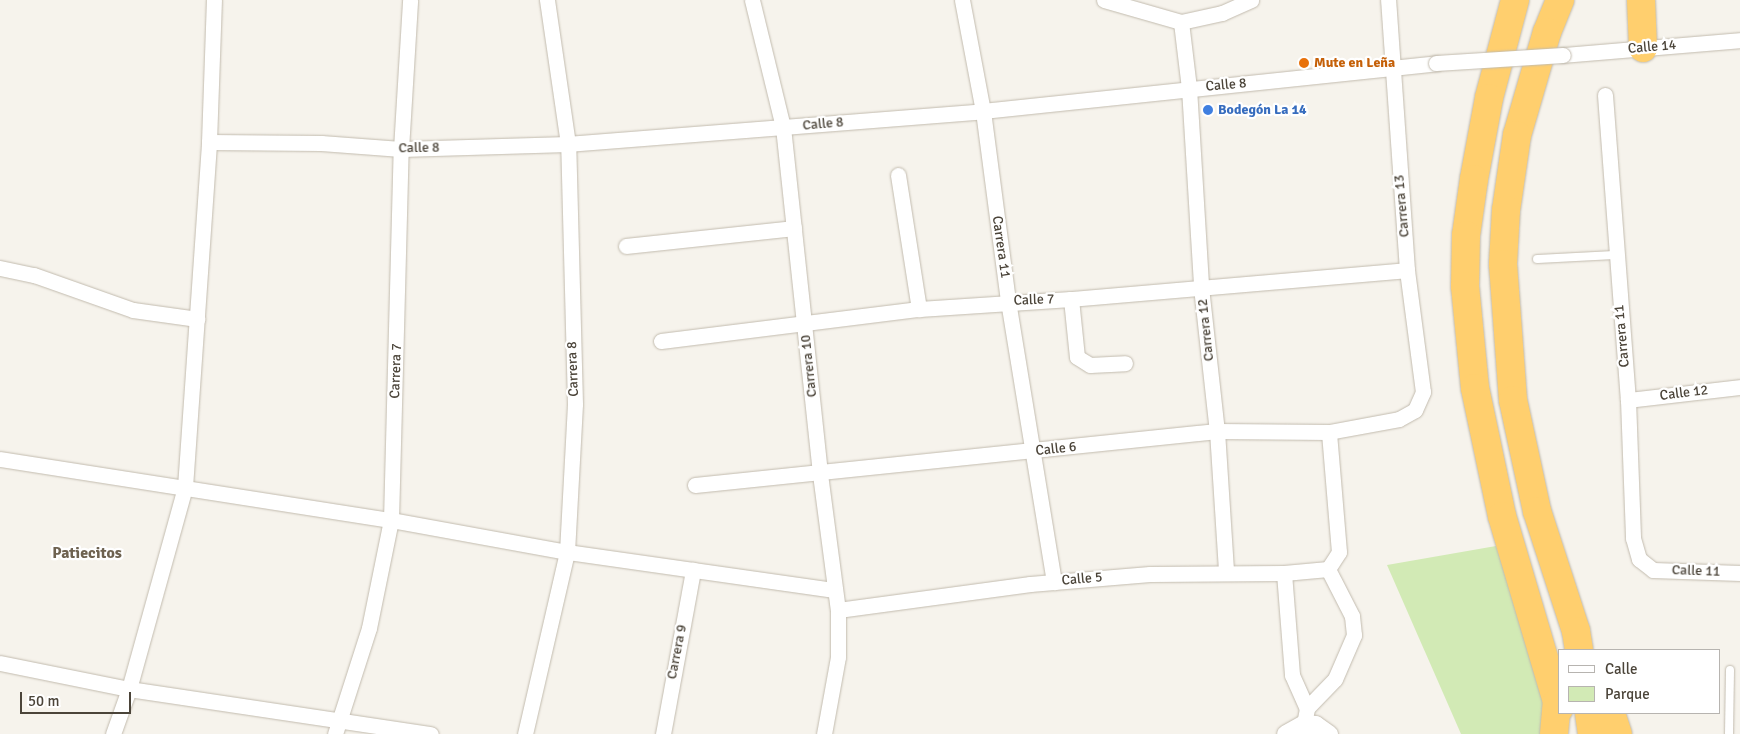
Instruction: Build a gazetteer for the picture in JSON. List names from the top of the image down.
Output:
{
  "streets": {
    "street": [
      "Calle 14",
      "Calle 8",
      "Carrera 13",
      "Carrera 11",
      "Calle 7",
      "Carrera 12",
      "Carrera 10",
      "Carrera 8",
      "Carrera 7",
      "Calle 12",
      "Calle 6",
      "Calle 11",
      "Calle 5",
      "Carrera 9"
    ]
  },
  "crossings": [
    ["Calle 14", "Calle 8"],
    ["Calle 8", "Carrera 13"],
    ["Calle 8", "Carrera 11"],
    ["Calle 8", "Carrera 12"],
    ["Calle 8", "Carrera 10"],
    ["Calle 8", "Carrera 8"],
    ["Calle 8", "Carrera 7"],
    ["Carrera 13", "Calle 7"],
    ["Carrera 13", "Calle 6"],
    ["Carrera 11", "Calle 7"],
    ["Carrera 11", "Calle 12"],
    ["Carrera 11", "Calle 6"],
    ["Carrera 11", "Calle 11"],
    ["Carrera 11", "Calle 5"],
    ["Calle 7", "Carrera 12"],
    ["Calle 7", "Carrera 10"],
    ["Carrera 12", "Calle 6"],
    ["Carrera 12", "Calle 5"],
    ["Carrera 10", "Calle 6"],
    ["Carrera 10", "Calle 5"]
  ],
  "districts": ["Patiecitos"],
  "places": ["Mute en Leña", "Bodegón La 14"],
  "legend": ["Calle", "Parque"],
  "scale_bar": "50 m"
}
